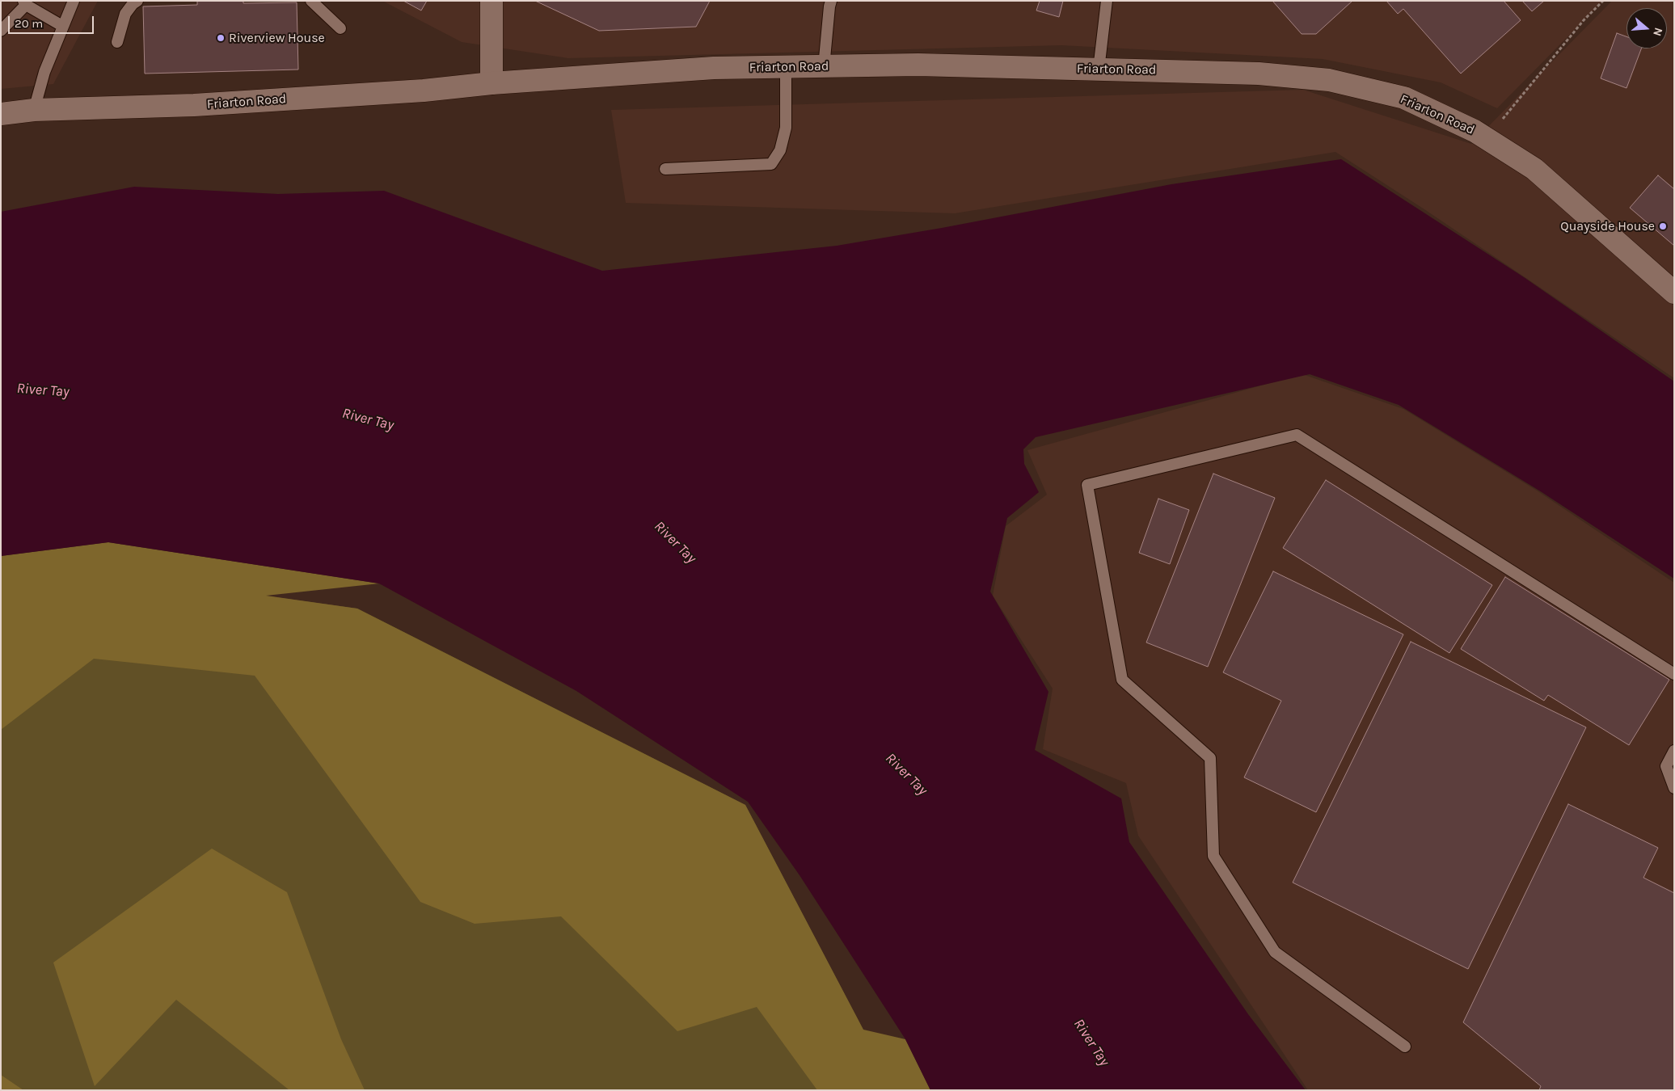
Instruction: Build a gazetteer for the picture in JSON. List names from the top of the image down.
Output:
{
  "streets": {
    "street": ["Friarton Road"]
  },
  "water": ["River Tay"],
  "places": ["Riverview House", "Quayside House"],
  "scale_bar": "20 m",
  "north": "right"
}
